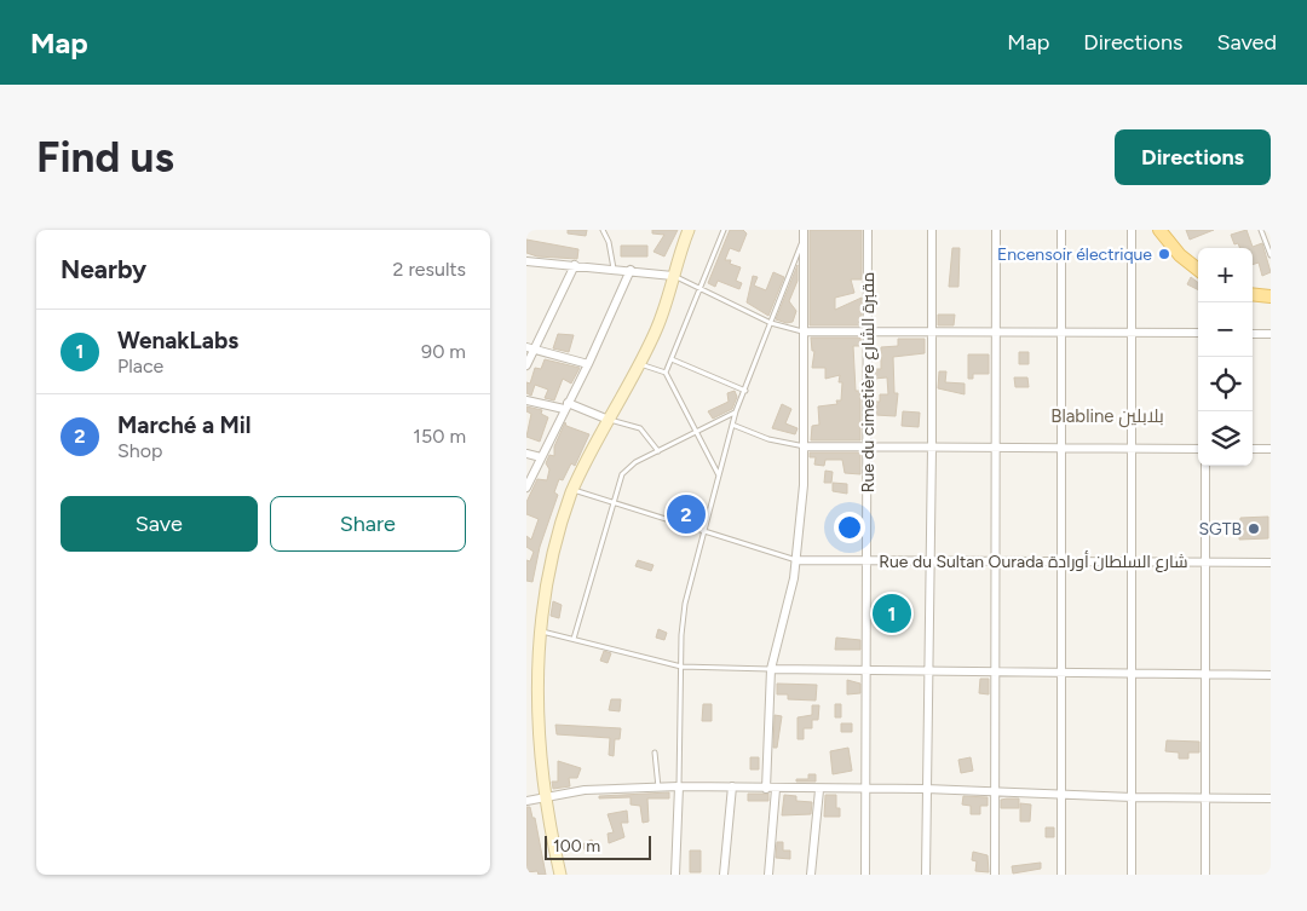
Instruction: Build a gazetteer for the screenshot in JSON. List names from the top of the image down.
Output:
{
  "streets": {
    "street": ["Rue du cimetière مقبرة الشارع", "Rue du Sultan Ourada شارع السلطان أورادة"]
  },
  "crossings": [
    ["Rue du cimetière مقبرة الشارع", "Rue du Sultan Ourada شارع السلطان أورادة"]
  ],
  "districts": ["Blabline بلابلين"],
  "places": ["Encensoir électrique", "SGTB"],
  "scale_bar": "100 m",
  "page": {
    "header": "Map",
    "nav": ["Map", "Directions", "Saved"],
    "buttons": [
      "Directions",
      ["Save", "Share"]
    ],
    "title": "Find us",
    "heading": ["Nearby", "2 results"],
    "map_buttons": ["+", "−"],
    "list": [
      {
        "mark": "1",
        "name": "WenakLabs",
        "note": "Place",
        "value": "90 m"
      },
      {
        "mark": "2",
        "name": "Marché a Mil",
        "note": "Shop",
        "value": "150 m"
      }
    ],
    "pins": ["2", "1"],
    "scale": "100 m"
  }
}
